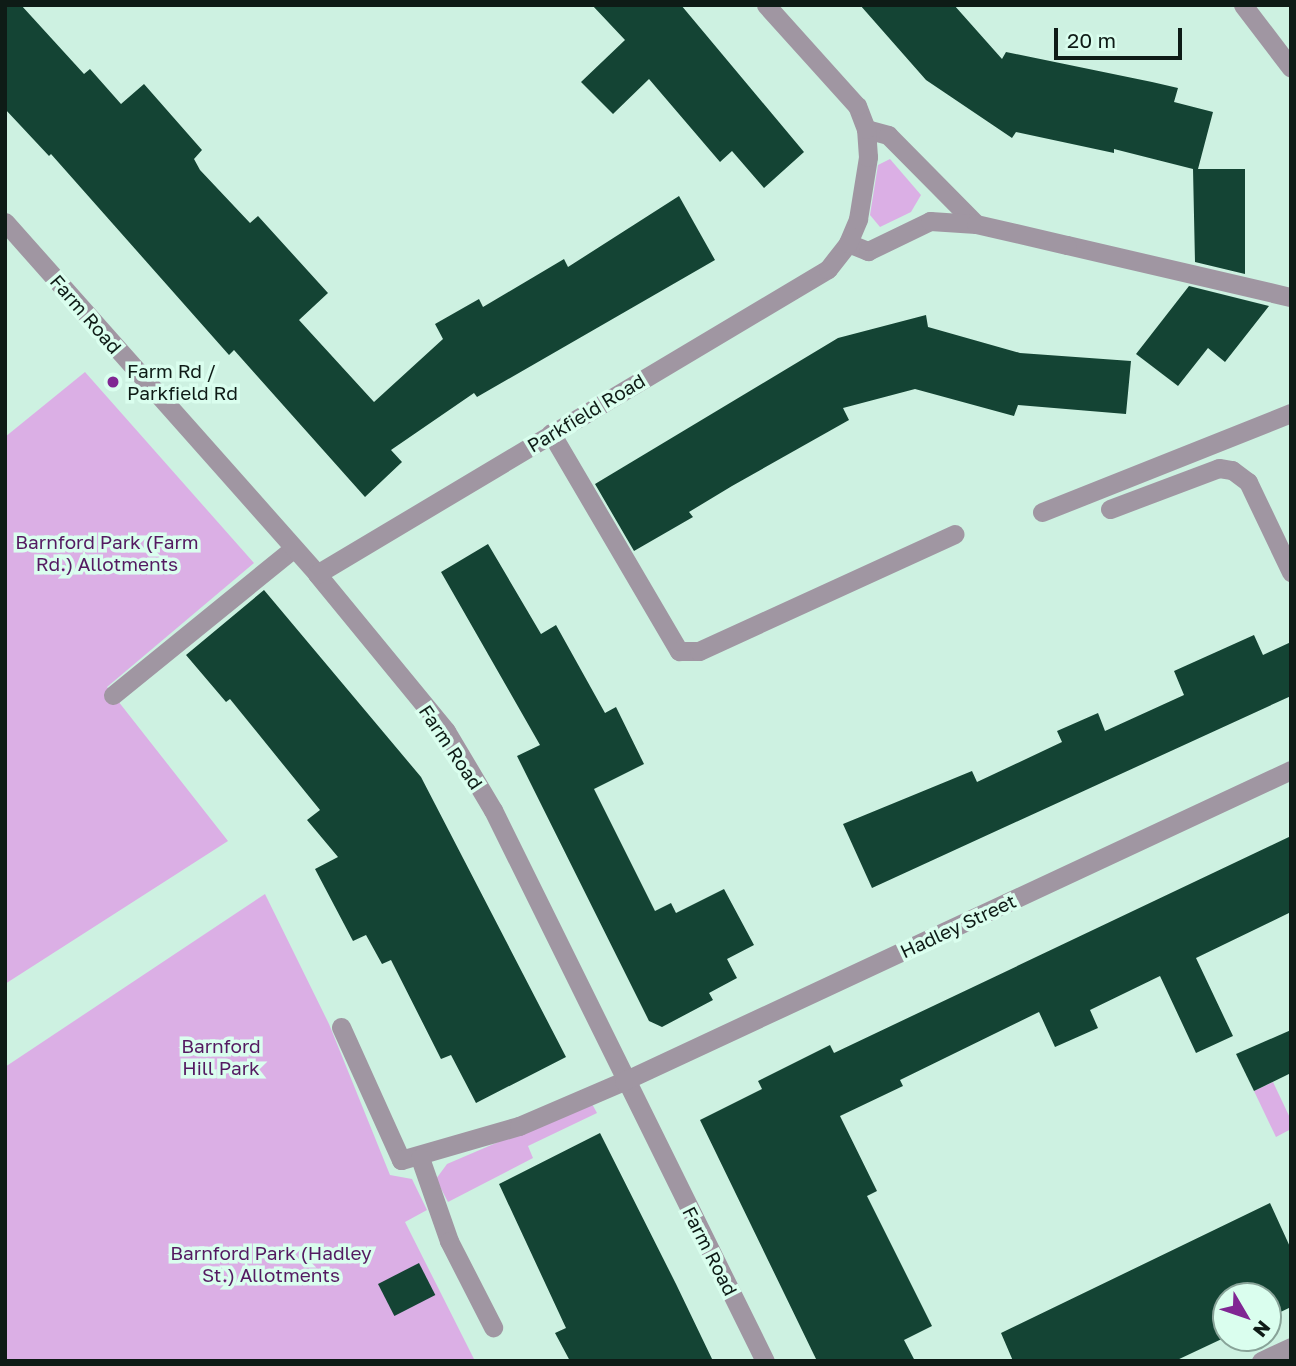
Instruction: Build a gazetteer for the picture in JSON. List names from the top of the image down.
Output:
{
  "streets": {
    "street": ["Farm Road", "Parkfield Road", "Hadley Street"]
  },
  "crossings": [
    ["Farm Road", "Parkfield Road"],
    ["Farm Road", "Hadley Street"]
  ],
  "parks": ["Barnford Park (Farm Rd.) Allotments", "Barnford Hill Park", "Barnford Park (Hadley St.) Allotments"],
  "places": ["Farm Rd / Parkfield Rd"],
  "scale_bar": "20 m",
  "north": "bottom right"
}
